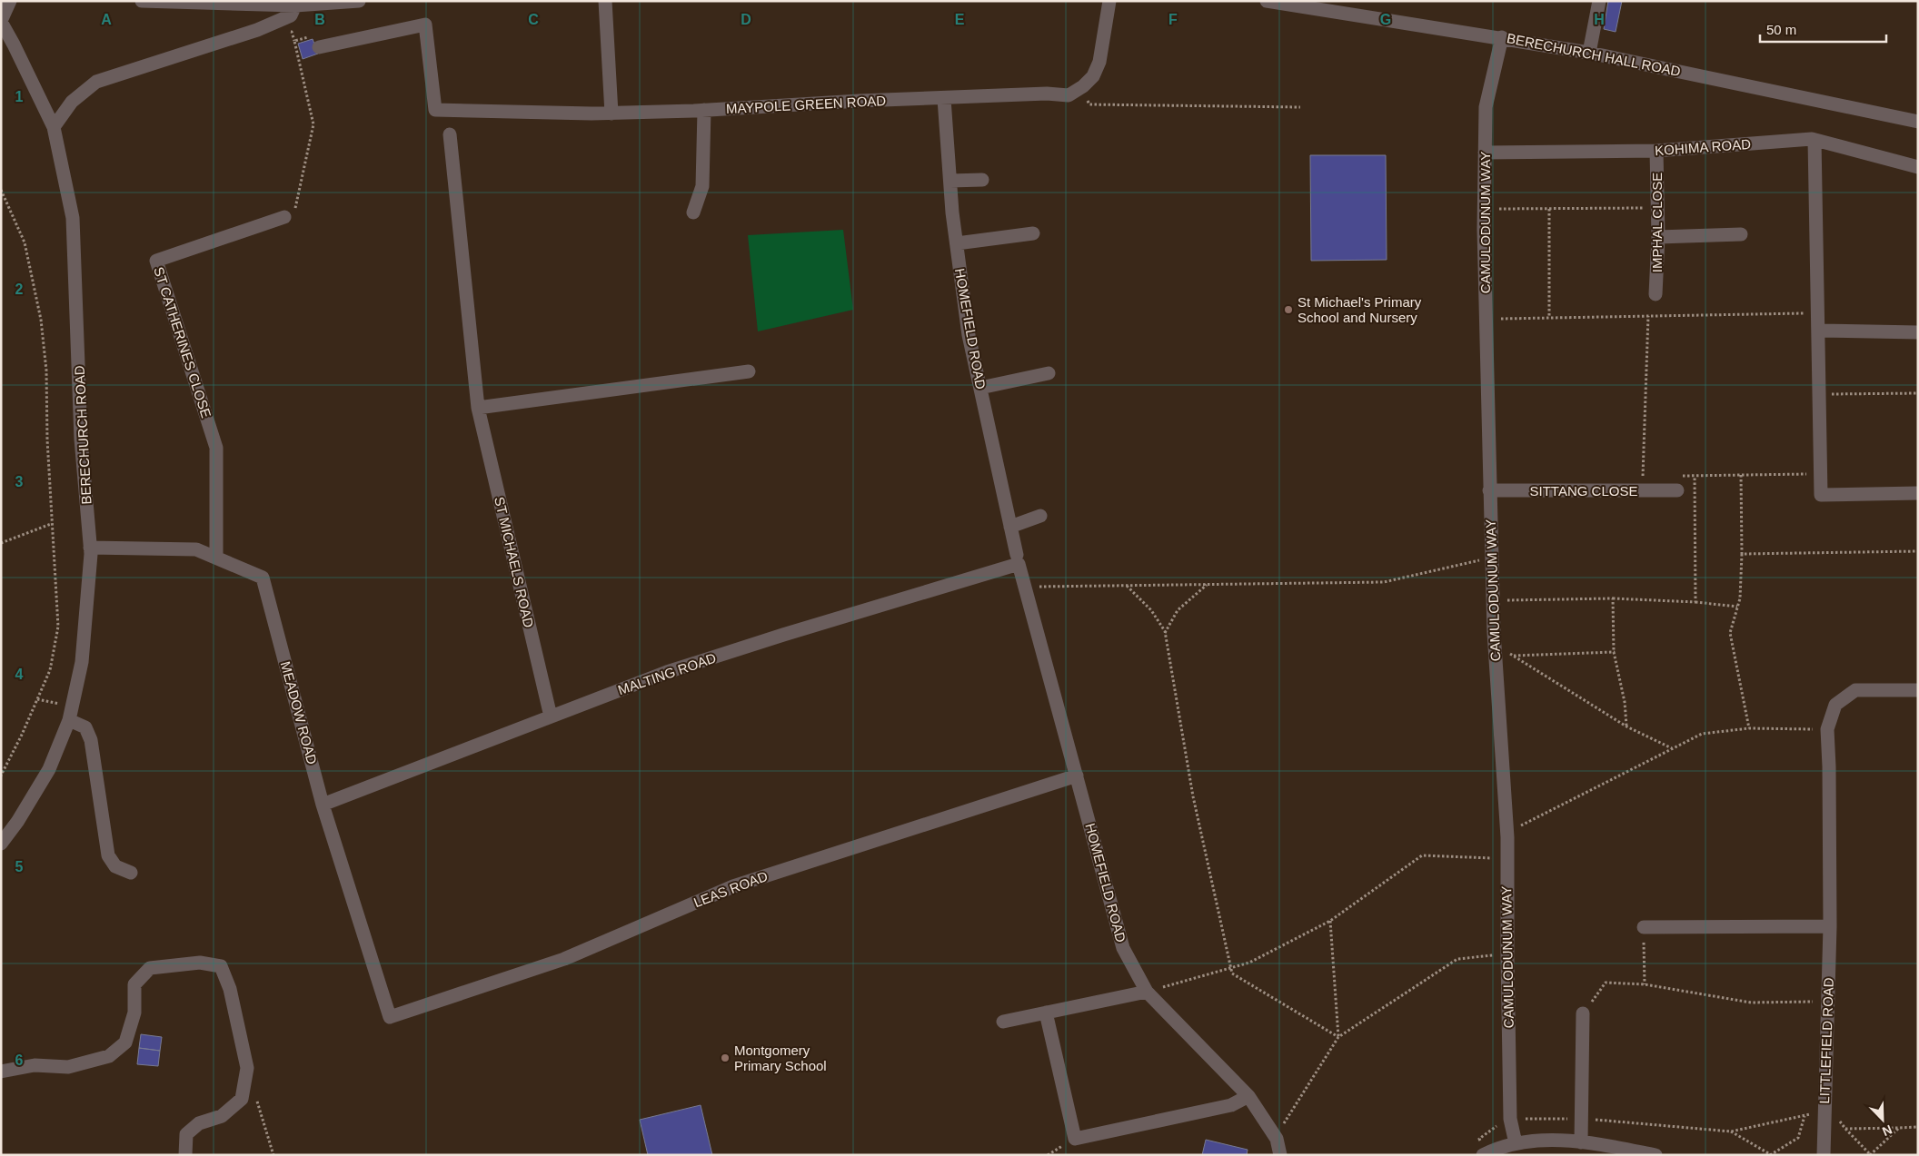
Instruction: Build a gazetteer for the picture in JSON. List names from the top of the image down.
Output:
{
  "streets": {
    "street": [
      "BERECHURCH HALL ROAD",
      "MAYPOLE GREEN ROAD",
      "KOHIMA ROAD",
      "CAMULODUNUM WAY",
      "IMPHAL CLOSE",
      "HOMEFIELD ROAD",
      "ST CATHERINES CLOSE",
      "BERECHURCH ROAD",
      "SITTANG CLOSE",
      "ST MICHAELS ROAD",
      "MALTING ROAD",
      "MEADOW ROAD",
      "LEAS ROAD",
      "LITTLEFIELD ROAD"
    ]
  },
  "crossings": [
    ["BERECHURCH HALL ROAD", "CAMULODUNUM WAY"],
    ["MAYPOLE GREEN ROAD", "HOMEFIELD ROAD"],
    ["KOHIMA ROAD", "CAMULODUNUM WAY"],
    ["KOHIMA ROAD", "IMPHAL CLOSE"],
    ["CAMULODUNUM WAY", "SITTANG CLOSE"],
    ["HOMEFIELD ROAD", "MALTING ROAD"],
    ["HOMEFIELD ROAD", "LEAS ROAD"],
    ["ST CATHERINES CLOSE", "MEADOW ROAD"],
    ["BERECHURCH ROAD", "MEADOW ROAD"],
    ["ST MICHAELS ROAD", "MALTING ROAD"],
    ["MALTING ROAD", "MEADOW ROAD"],
    ["MEADOW ROAD", "LEAS ROAD"]
  ],
  "places": ["St Michael's Primary School and Nursery", "Montgomery Primary School"],
  "scale_bar": "50 m",
  "north": "bottom right",
  "grid": {
    "columns": [
      "A",
      "B",
      "C",
      "D",
      "E",
      "F",
      "G",
      "H"
    ],
    "rows": [
      "1",
      "2",
      "3",
      "4",
      "5",
      "6"
    ]
  }
}
